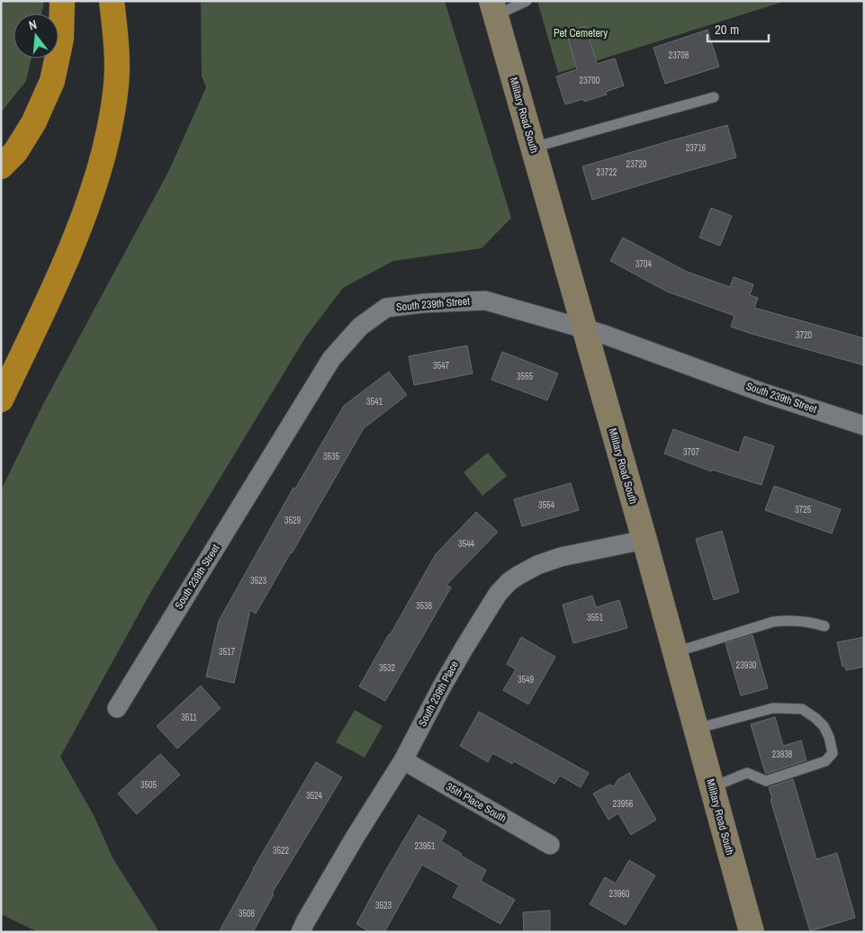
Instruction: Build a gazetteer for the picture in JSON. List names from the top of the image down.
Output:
{
  "streets": {
    "main road": ["Military Road South"],
    "street": ["South 239th Street", "South 239th Place", "35th Place South"]
  },
  "crossings": [
    ["Military Road South", "South 239th Street"],
    ["Military Road South", "South 239th Place"],
    ["South 239th Place", "35th Place South"]
  ],
  "parks": ["Pet Cemetery"],
  "house_numbers": [
    "23708",
    "23700",
    "23716",
    "23720",
    "23722",
    "3704",
    "3720",
    "3547",
    "3555",
    "3541",
    "3707",
    "3535",
    "3554",
    "3725",
    "3529",
    "3544",
    "3523",
    "3538",
    "3551",
    "3517",
    "23930",
    "3532",
    "3549",
    "3511",
    "23938",
    "3505",
    "3524",
    "23956",
    "23951",
    "3522",
    "23960",
    "3523",
    "3508"
  ],
  "scale_bar": "20 m",
  "north": "top"
}
